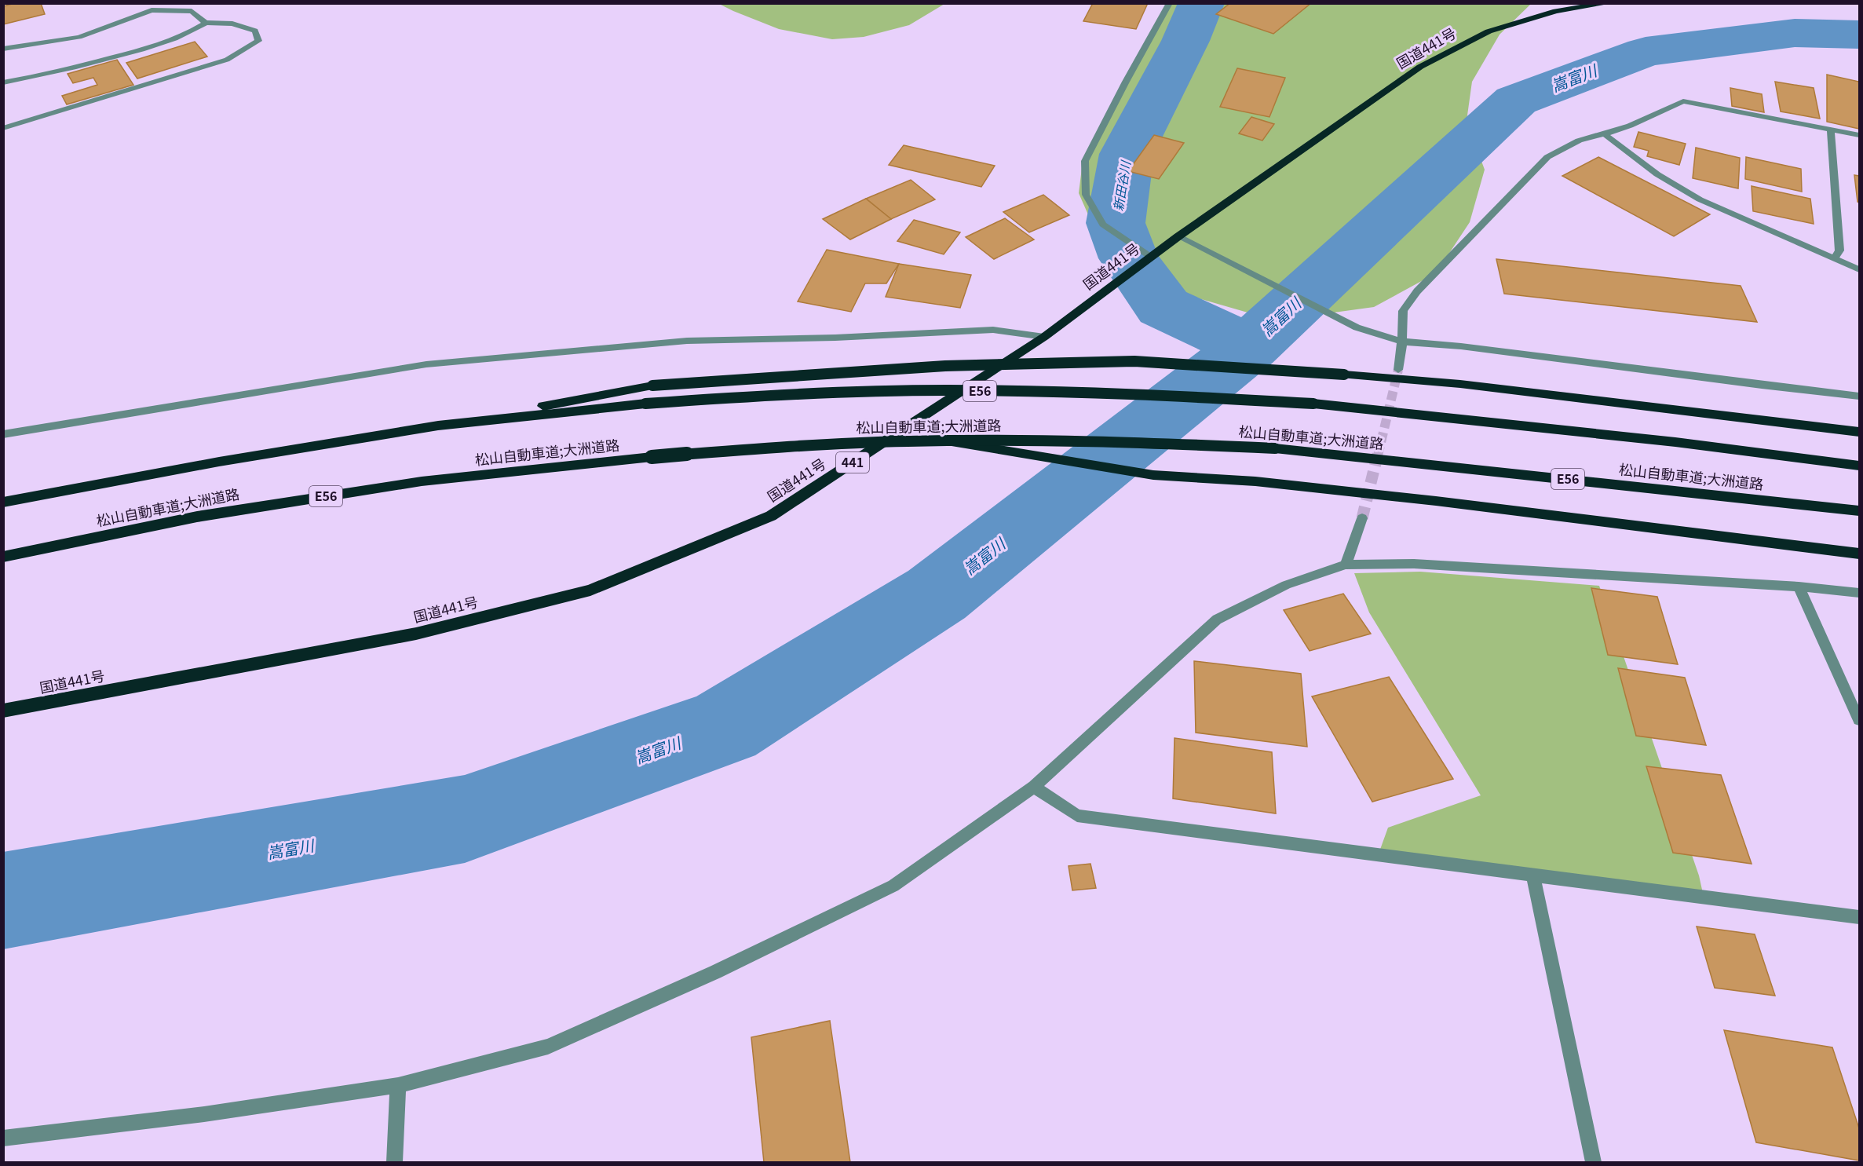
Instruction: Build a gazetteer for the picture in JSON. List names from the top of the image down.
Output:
{
  "streets": {
    "highway": [
      "国道441号",
      "E56",
      "松山自動車道;大洲道路",
      "441"
    ]
  },
  "water": ["嵩富川", "新田谷川"]
}
